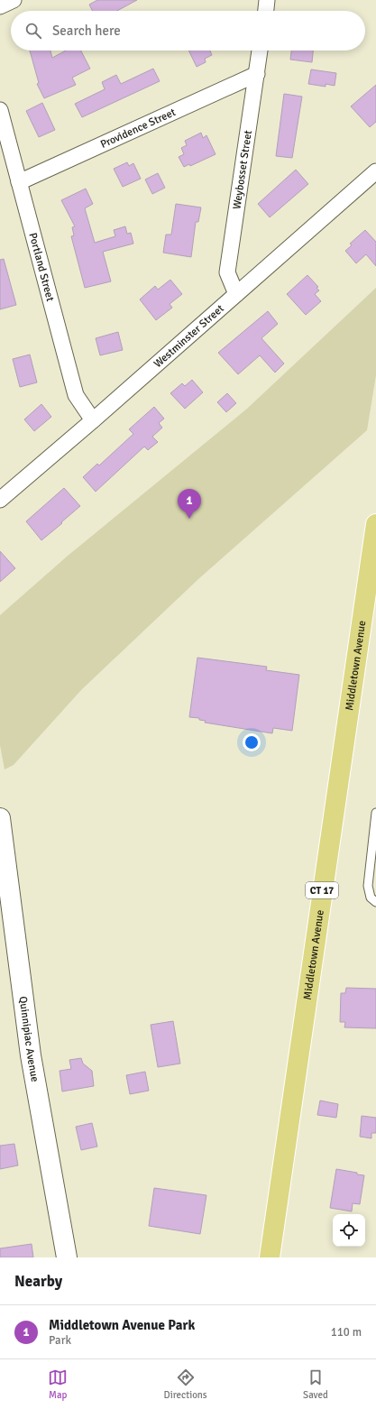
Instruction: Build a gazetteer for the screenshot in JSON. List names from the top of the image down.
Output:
{
  "streets": {
    "main road": ["Middletown Avenue", "CT 17", "Quinnipiac Avenue"],
    "street": [
      "Providence Street",
      "Weybosset Street",
      "Portland Street",
      "Westminster Street"
    ]
  },
  "crossings": [
    ["Providence Street", "Weybosset Street"],
    ["Providence Street", "Portland Street"],
    ["Weybosset Street", "Westminster Street"],
    ["Portland Street", "Westminster Street"]
  ],
  "page": {
    "search": "Search here",
    "pins": "1",
    "heading": "Nearby",
    "list": [
      {
        "mark": "1",
        "name": "Middletown Avenue Park",
        "note": "Park",
        "value": "110 m"
      }
    ],
    "nav": ["Map", "Directions", "Saved"]
  }
}
